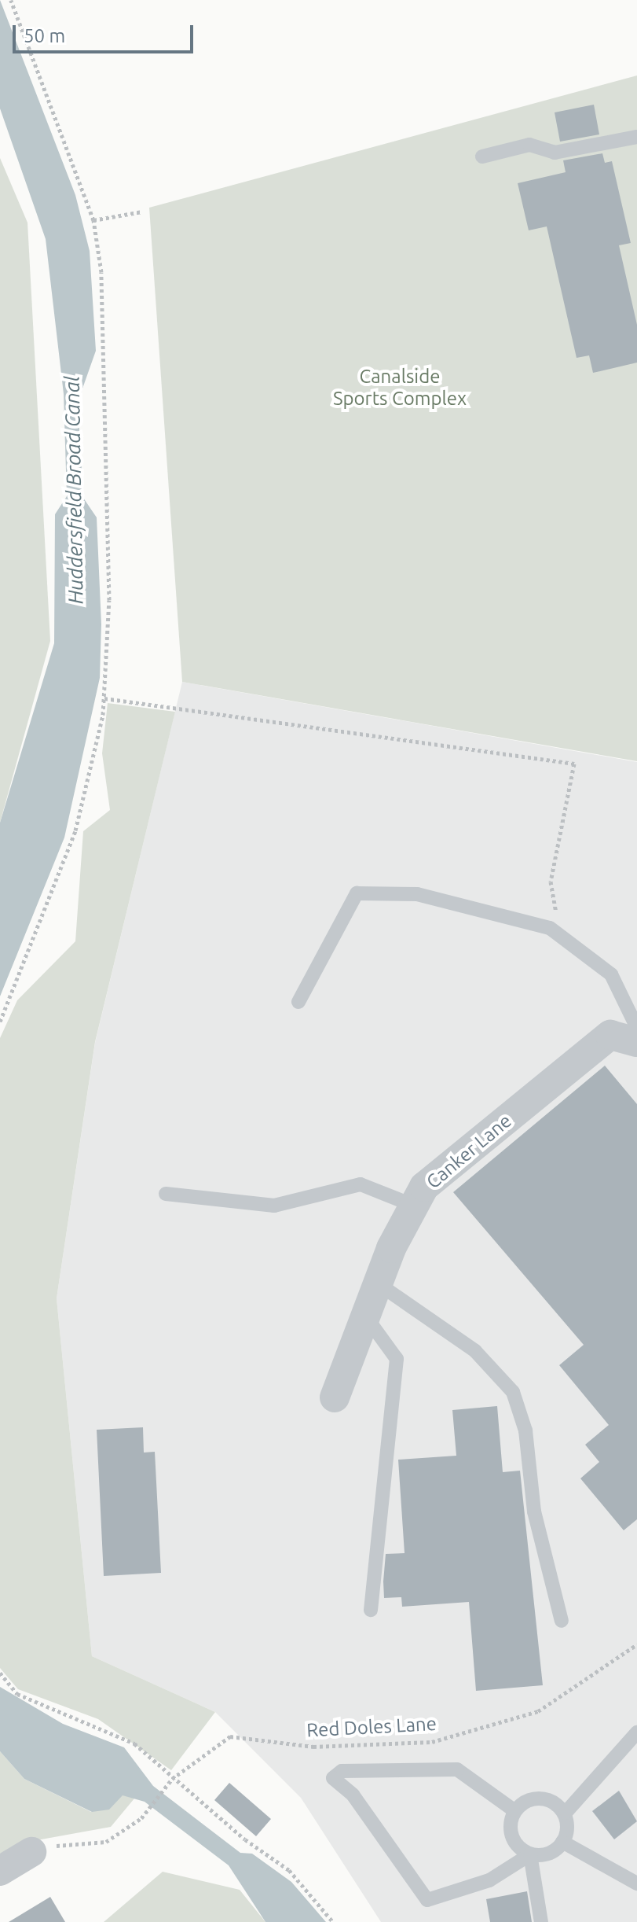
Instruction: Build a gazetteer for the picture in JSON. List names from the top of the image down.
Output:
{
  "streets": {
    "street": ["Canker Lane"],
    "path": ["Red Doles Lane"]
  },
  "water": ["Huddersfield Broad Canal"],
  "parks": ["Canalside Sports Complex"],
  "scale_bar": "50 m"
}
